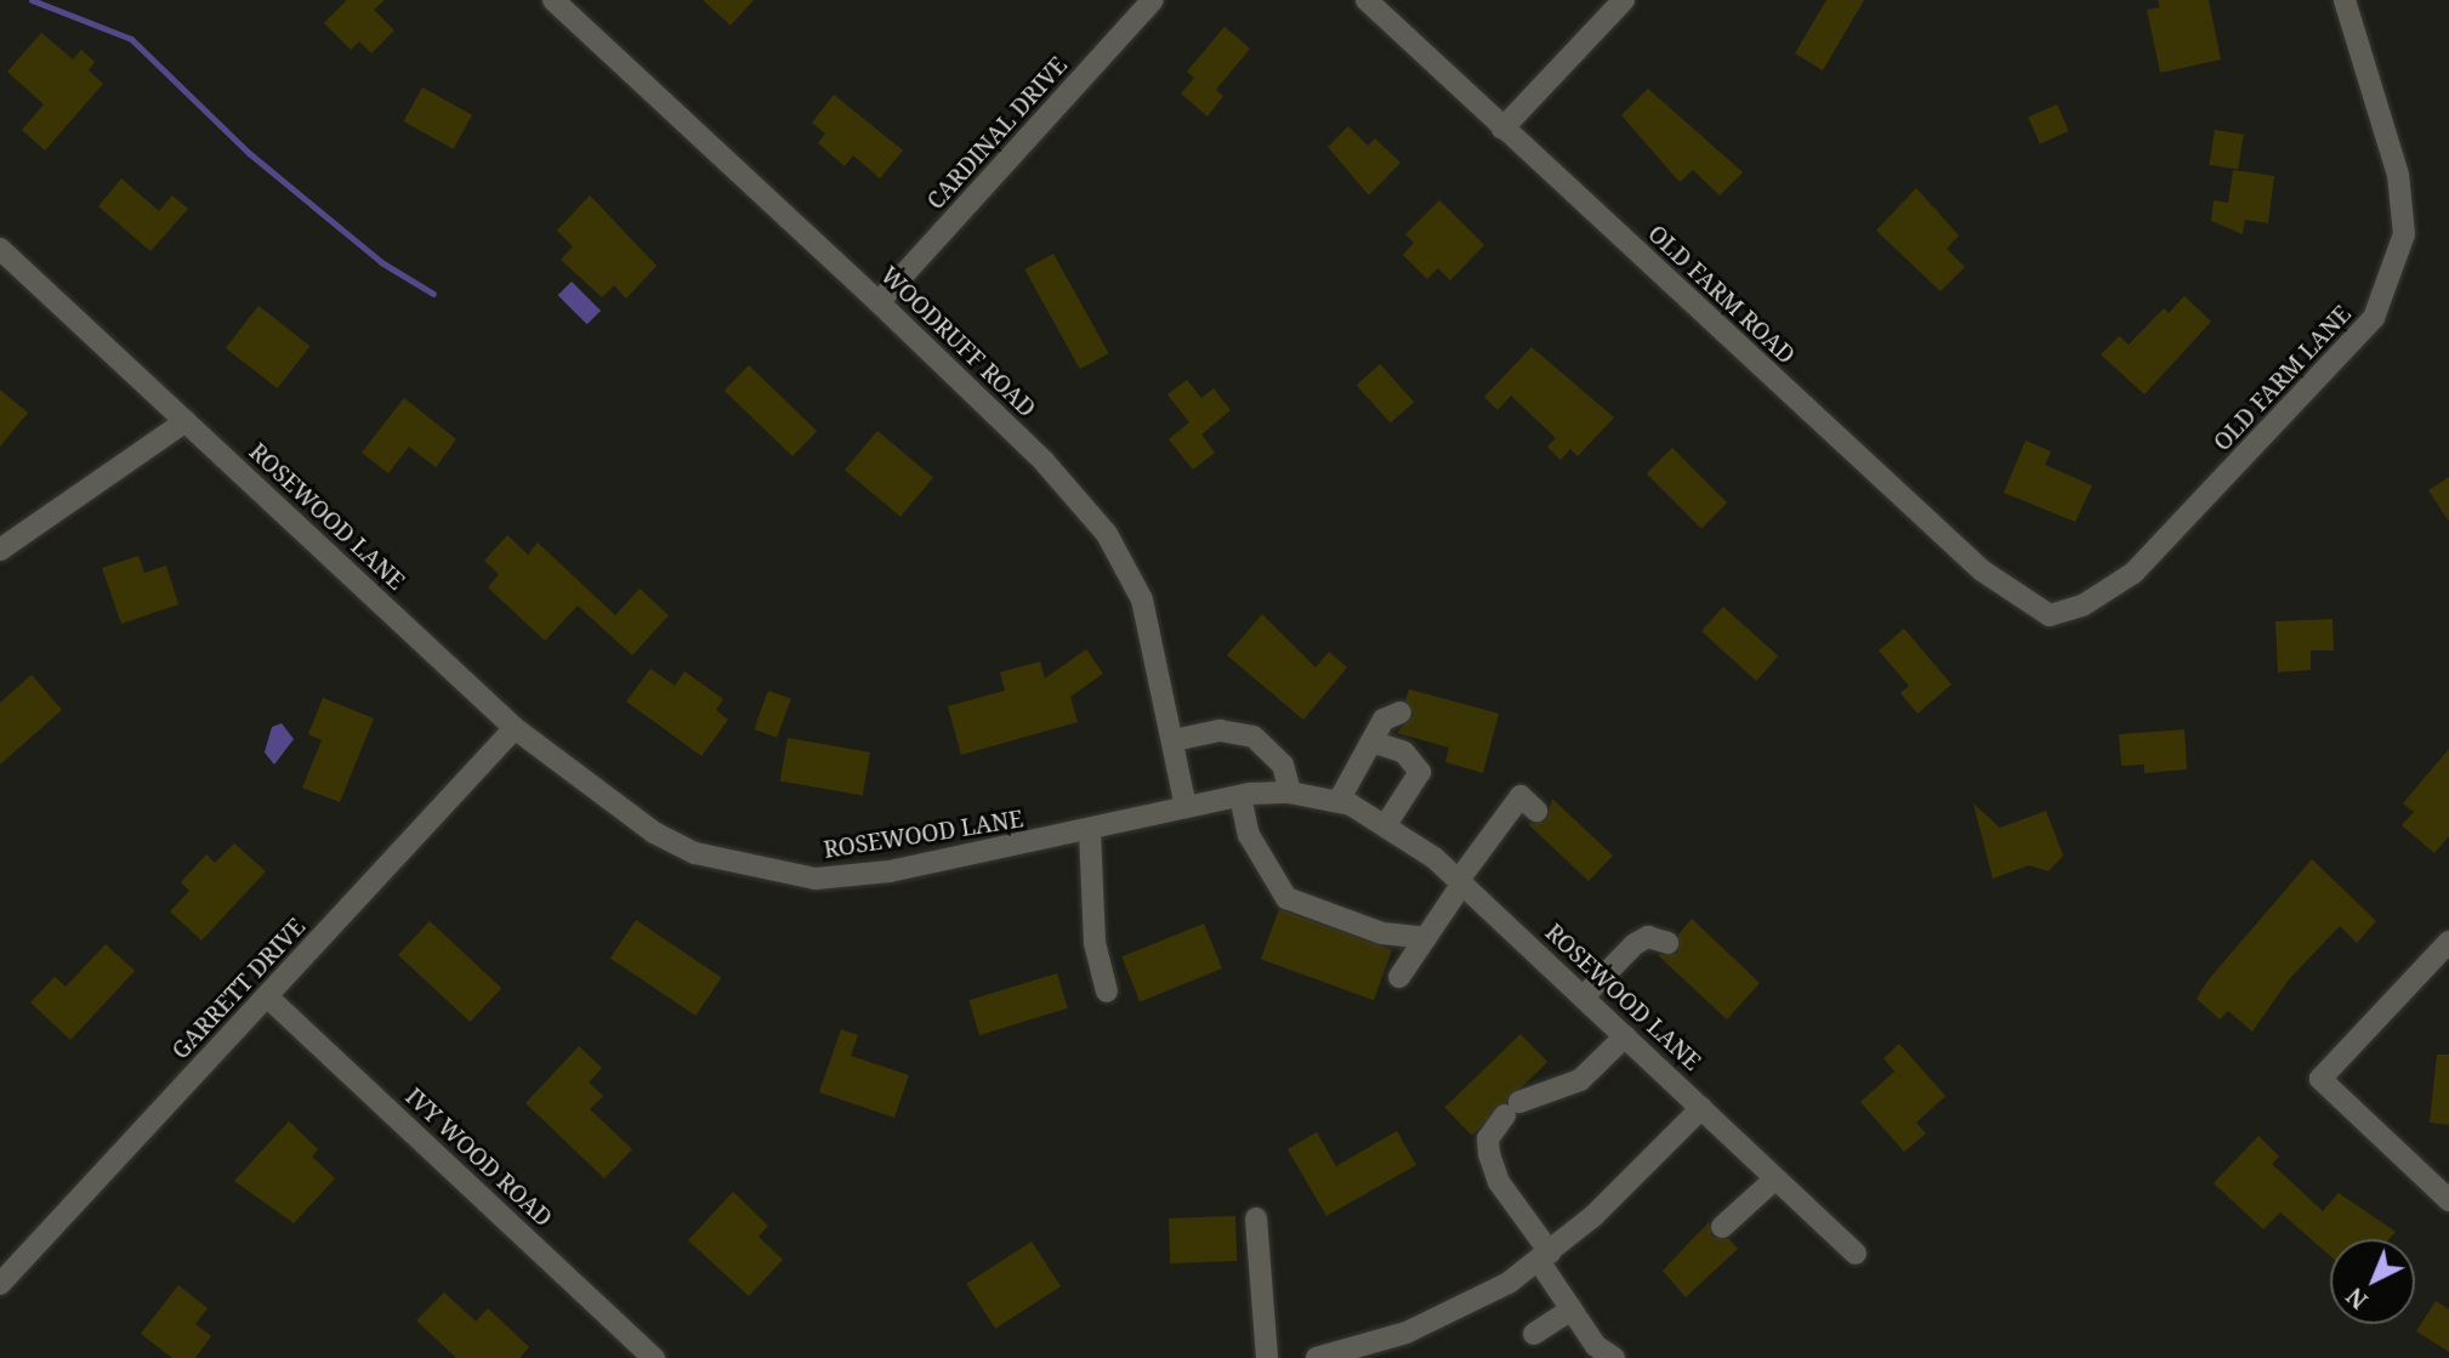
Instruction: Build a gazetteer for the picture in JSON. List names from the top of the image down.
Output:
{
  "streets": {
    "street": [
      "CARDINAL DRIVE",
      "OLD FARM ROAD",
      "WOODRUFF ROAD",
      "OLD FARM LANE",
      "ROSEWOOD LANE",
      "GARRETT DRIVE",
      "IVY WOOD ROAD"
    ]
  },
  "crossings": [
    ["CARDINAL DRIVE", "WOODRUFF ROAD"],
    ["OLD FARM ROAD", "OLD FARM LANE"],
    ["WOODRUFF ROAD", "ROSEWOOD LANE"],
    ["ROSEWOOD LANE", "GARRETT DRIVE"],
    ["GARRETT DRIVE", "IVY WOOD ROAD"]
  ],
  "north": "bottom left"
}
